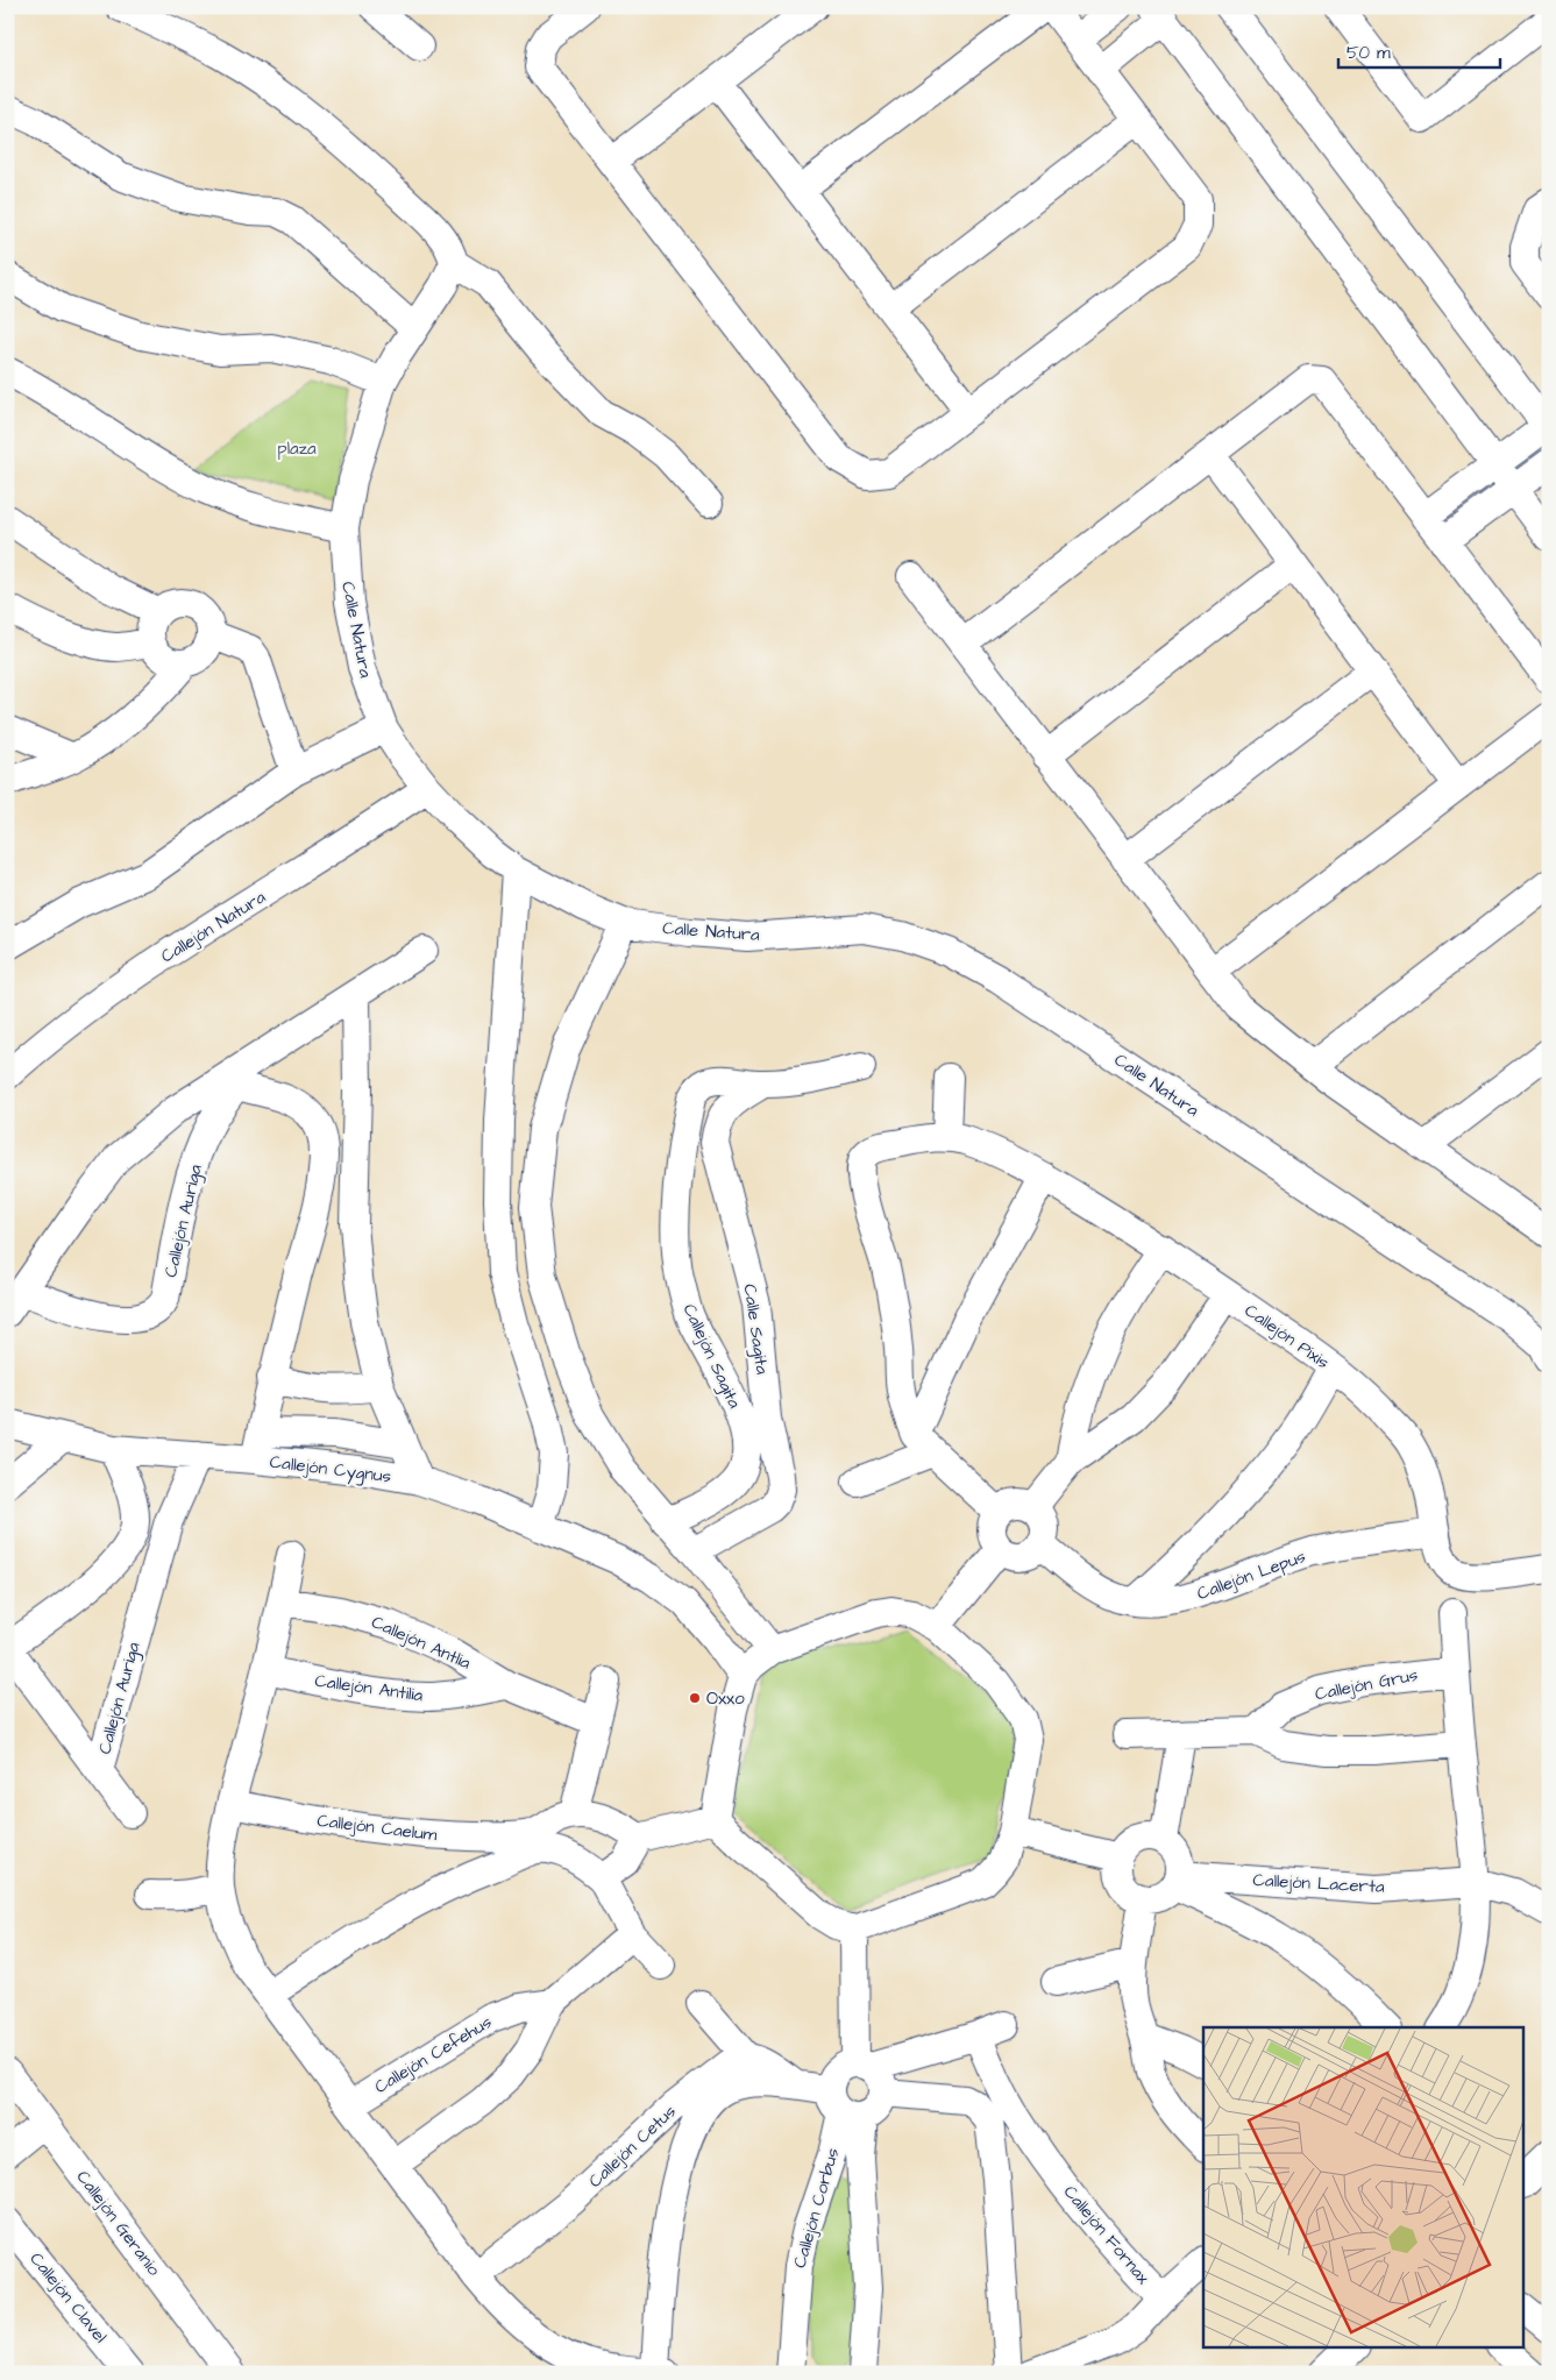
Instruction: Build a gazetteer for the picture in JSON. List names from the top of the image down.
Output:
{
  "streets": {
    "street": [
      "Calle Natura",
      "Callejón Natura",
      "Callejón Auriga",
      "Calle Sagita",
      "Callejón Pixis",
      "Callejón Sagita",
      "Callejón Cygnus",
      "Callejón Lepus",
      "Callejón Antlia",
      "Callejón Grus",
      "Callejón Antilia",
      "Callejón Caelum",
      "Callejón Lacerta",
      "Callejón Cefehus",
      "Callejón Cetus",
      "Callejón Corbus",
      "Callejón Geranio",
      "Callejón Fornax",
      "Callejón Clavel"
    ]
  },
  "crossings": [
    ["Calle Natura", "Callejón Natura"],
    ["Callejón Auriga", "Callejón Cygnus"],
    ["Calle Sagita", "Callejón Sagita"],
    ["Callejón Pixis", "Callejón Lepus"],
    ["Callejón Antlia", "Callejón Antilia"],
    ["Callejón Cetus", "Callejón Corbus"]
  ],
  "parks": ["plaza"],
  "places": ["Oxxo"],
  "scale_bar": "50 m"
}
